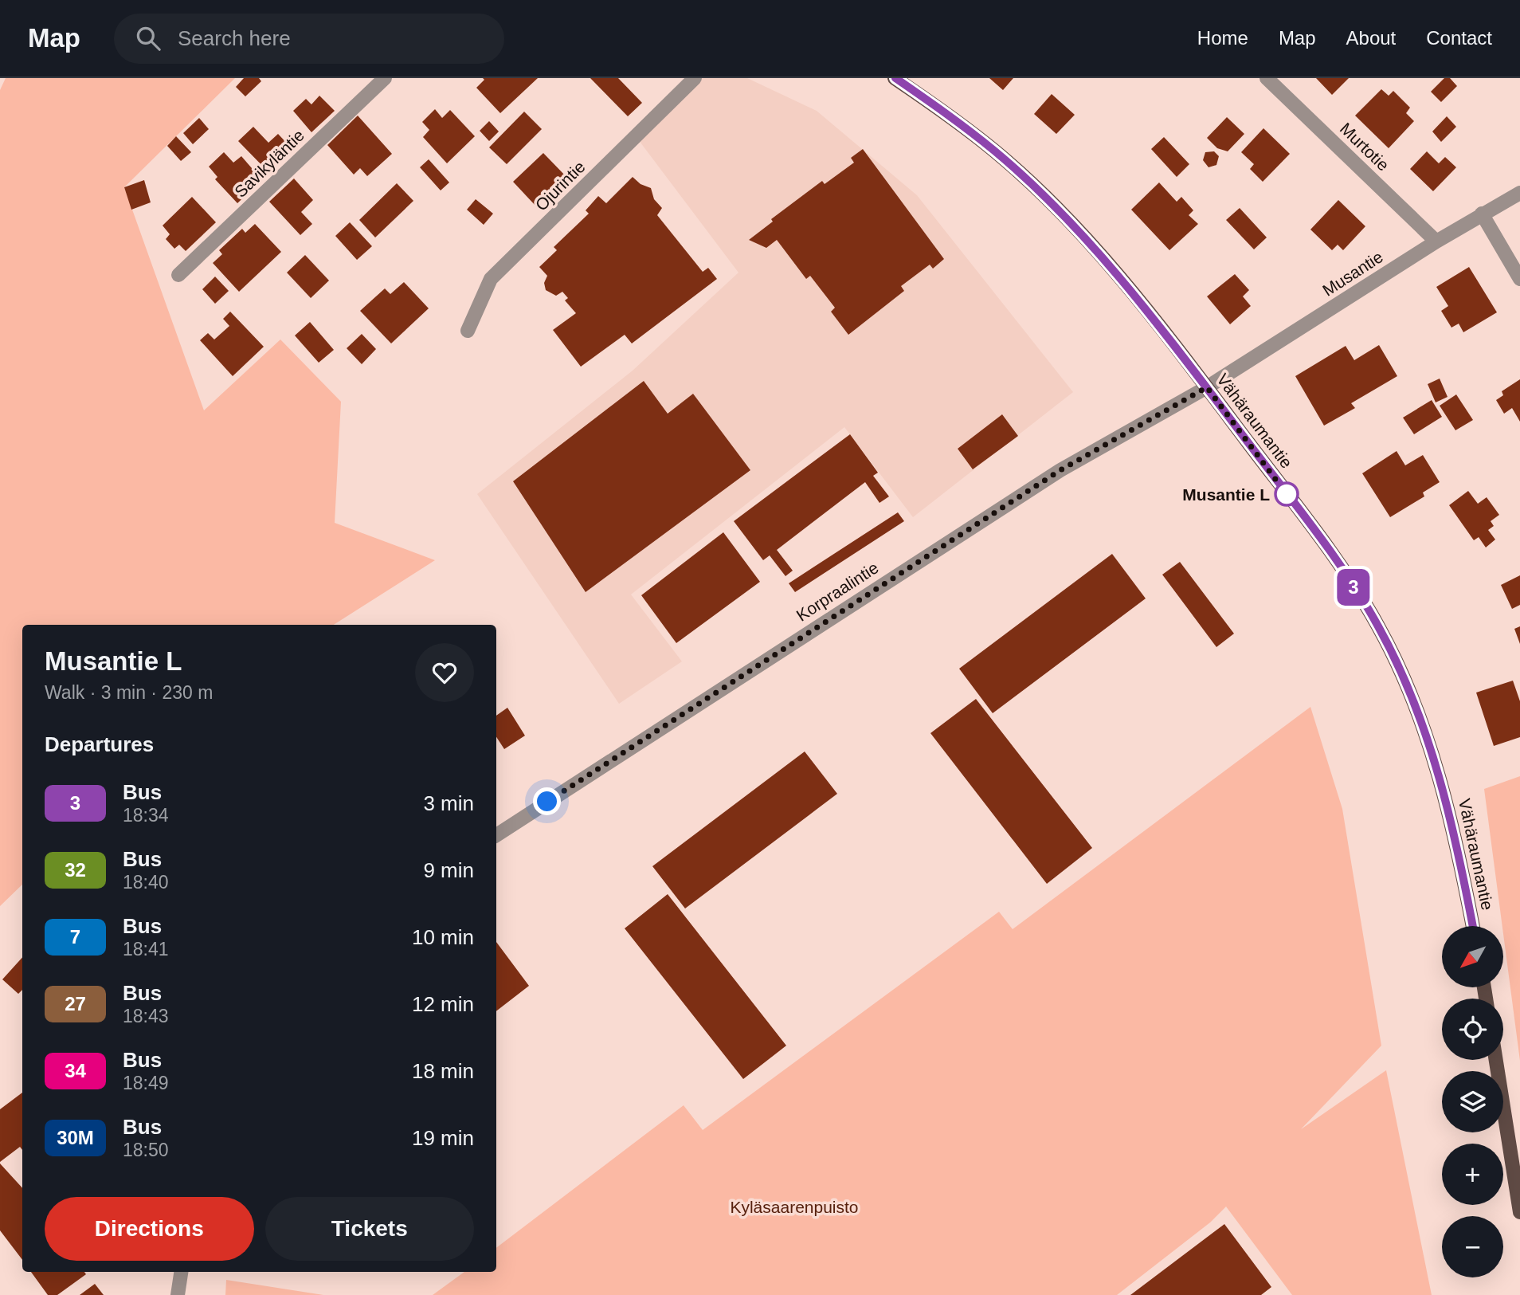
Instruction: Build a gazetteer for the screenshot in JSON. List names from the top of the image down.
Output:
{
  "streets": {
    "main road": ["Vähäraumantie"],
    "street": [
      "Murtotie",
      "Savikyläntie",
      "Ojurintie",
      "Musantie",
      "Korpraalintie"
    ]
  },
  "crossings": [
    ["Murtotie", "Musantie"],
    ["Musantie", "Vähäraumantie"],
    ["Musantie", "Korpraalintie"],
    ["Vähäraumantie", "Korpraalintie"]
  ],
  "parks": ["Kyläsaarenpuisto"],
  "places": ["Musantie L"],
  "lines": ["bus line 3"],
  "north": "bottom left",
  "page": {
    "header": "Map",
    "search": "Search here",
    "nav": [
      "Home",
      "Map",
      "About",
      "Contact"
    ],
    "on_map": "3",
    "heading": [
      ["Musantie L", "Walk · 3 min · 230 m"],
      "Departures"
    ],
    "list": [
      {
        "mark": "3",
        "name": "Bus",
        "note": "18:34",
        "value": "3 min"
      },
      {
        "mark": "32",
        "name": "Bus",
        "note": "18:40",
        "value": "9 min"
      },
      {
        "mark": "7",
        "name": "Bus",
        "note": "18:41",
        "value": "10 min"
      },
      {
        "mark": "27",
        "name": "Bus",
        "note": "18:43",
        "value": "12 min"
      },
      {
        "mark": "34",
        "name": "Bus",
        "note": "18:49",
        "value": "18 min"
      },
      {
        "mark": "30M",
        "name": "Bus",
        "note": "18:50",
        "value": "19 min"
      }
    ],
    "map_buttons": ["+", "−"],
    "buttons": ["Directions", "Tickets"]
  }
}
